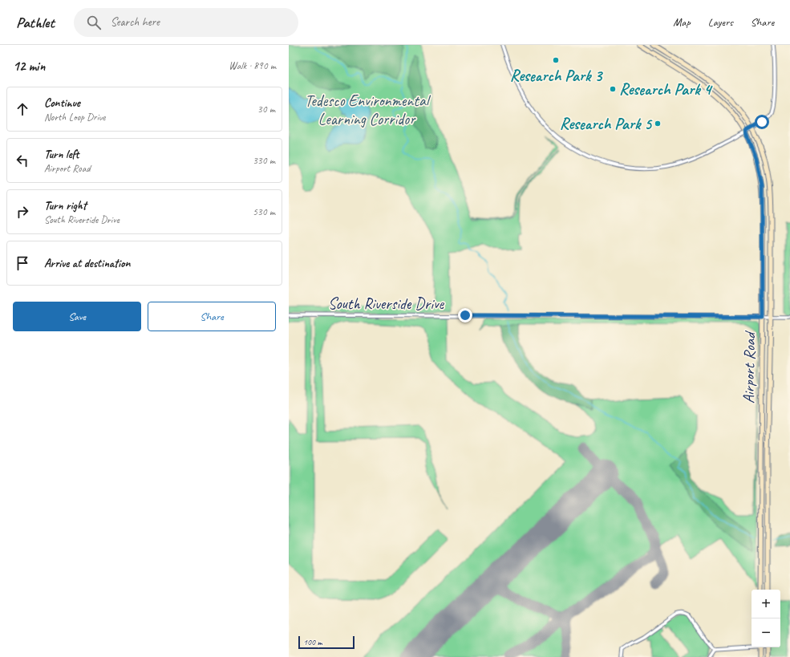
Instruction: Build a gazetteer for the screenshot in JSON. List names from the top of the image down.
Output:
{
  "streets": {
    "main road": ["Airport Road"],
    "street": ["South Riverside Drive"]
  },
  "crossings": [
    ["South Riverside Drive", "Airport Road"]
  ],
  "parks": ["Tedesco Environmental Learning Corridor"],
  "places": ["Research Park 3", "Research Park 4", "Research Park 5"],
  "scale_bar": "100 m",
  "page": {
    "header": "Pathlet",
    "search": "Search here",
    "nav": ["Map", "Layers", "Share"],
    "heading": ["12 min", "Walk · 890 m"],
    "list": [
      ["Continue", "North Loop Drive", "30 m"],
      ["Turn left", "Airport Road", "330 m"],
      ["Turn right", "South Riverside Drive", "530 m"],
      "Arrive at destination"
    ],
    "buttons": ["Save", "Share"],
    "map_buttons": ["+", "−"],
    "scale": "100 m"
  }
}
